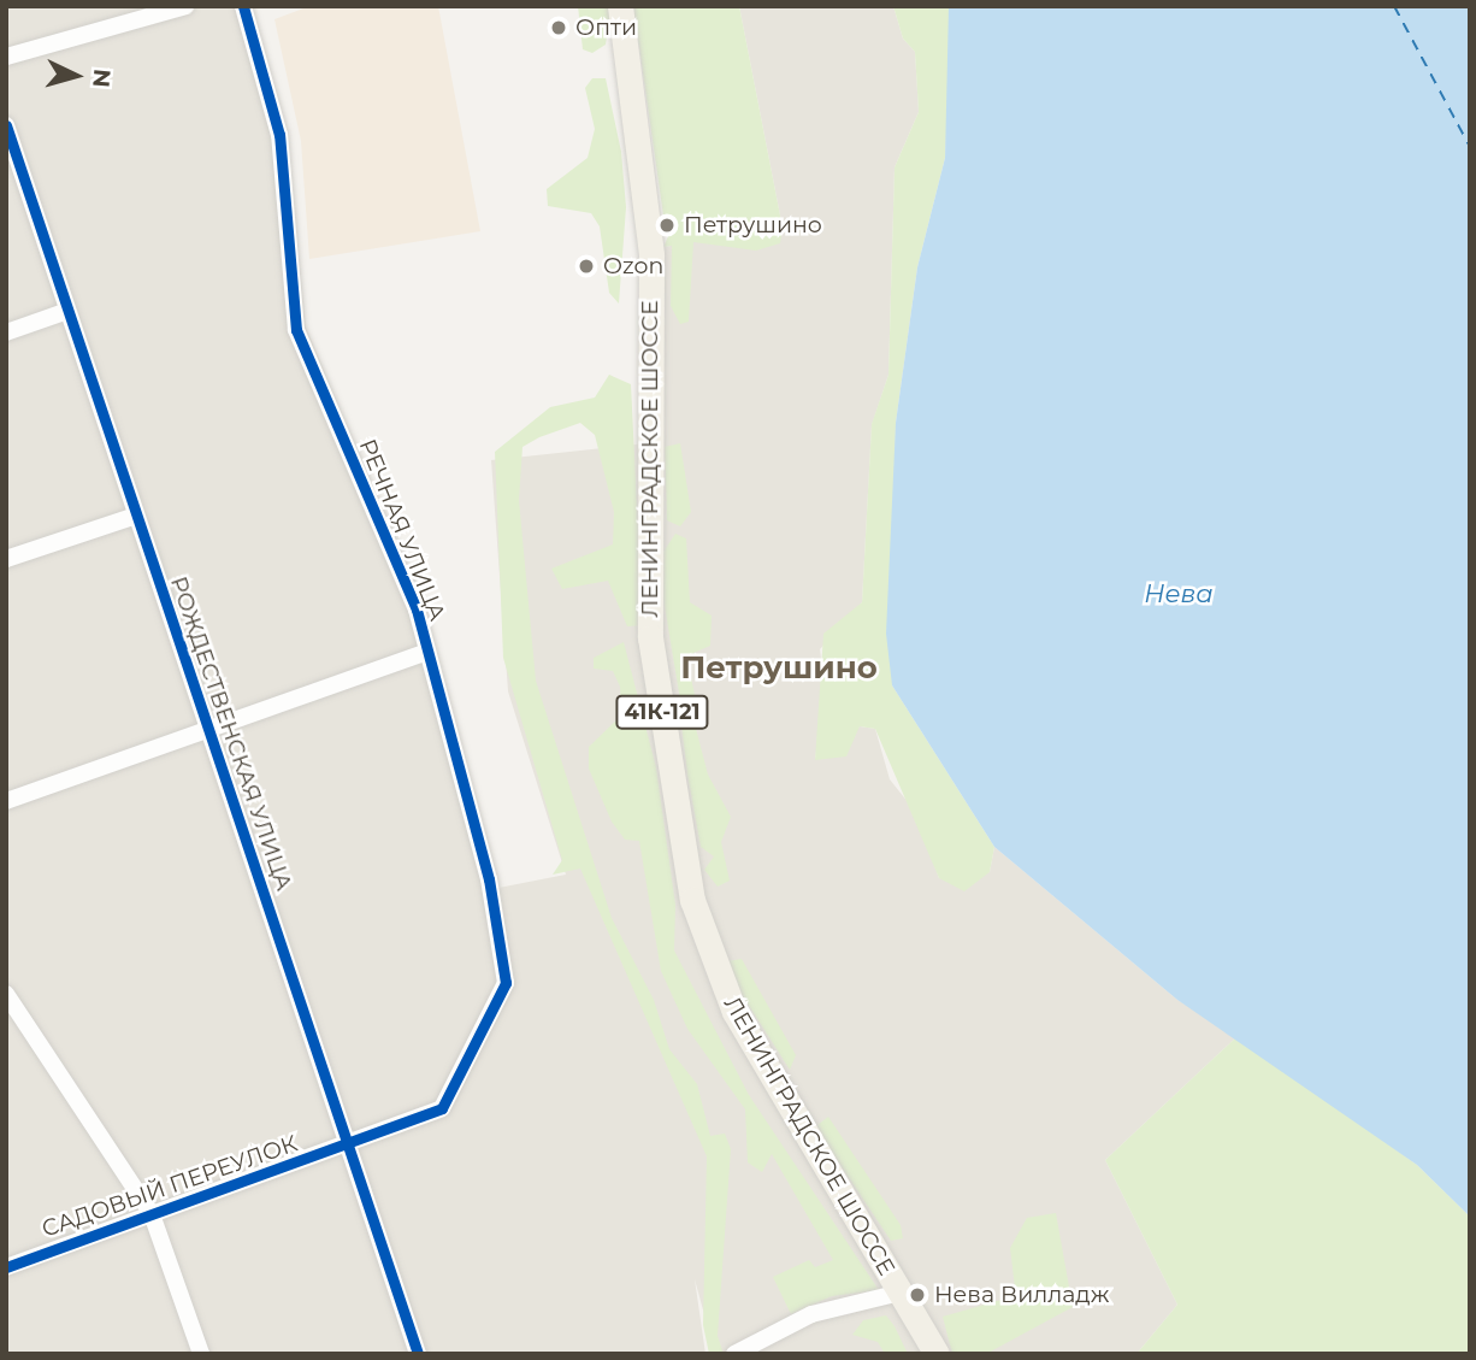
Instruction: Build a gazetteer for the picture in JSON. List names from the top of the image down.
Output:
{
  "streets": {
    "main road": ["ЛЕНИНГРАДСКОЕ ШОССЕ", "41К-121"],
    "street": ["РЕЧНАЯ УЛИЦА", "РОЖДЕСТВЕНСКАЯ УЛИЦА", "САДОВЫЙ ПЕРЕУЛОК"]
  },
  "crossings": [
    ["РЕЧНАЯ УЛИЦА", "РОЖДЕСТВЕНСКАЯ УЛИЦА"],
    ["РЕЧНАЯ УЛИЦА", "САДОВЫЙ ПЕРЕУЛОК"],
    ["РОЖДЕСТВЕНСКАЯ УЛИЦА", "САДОВЫЙ ПЕРЕУЛОК"]
  ],
  "districts": ["Петрушино"],
  "water": ["Нева"],
  "places": [
    "Опти",
    "Петрушино",
    "Ozon",
    "Нева Вилладж"
  ],
  "north": "right"
}
